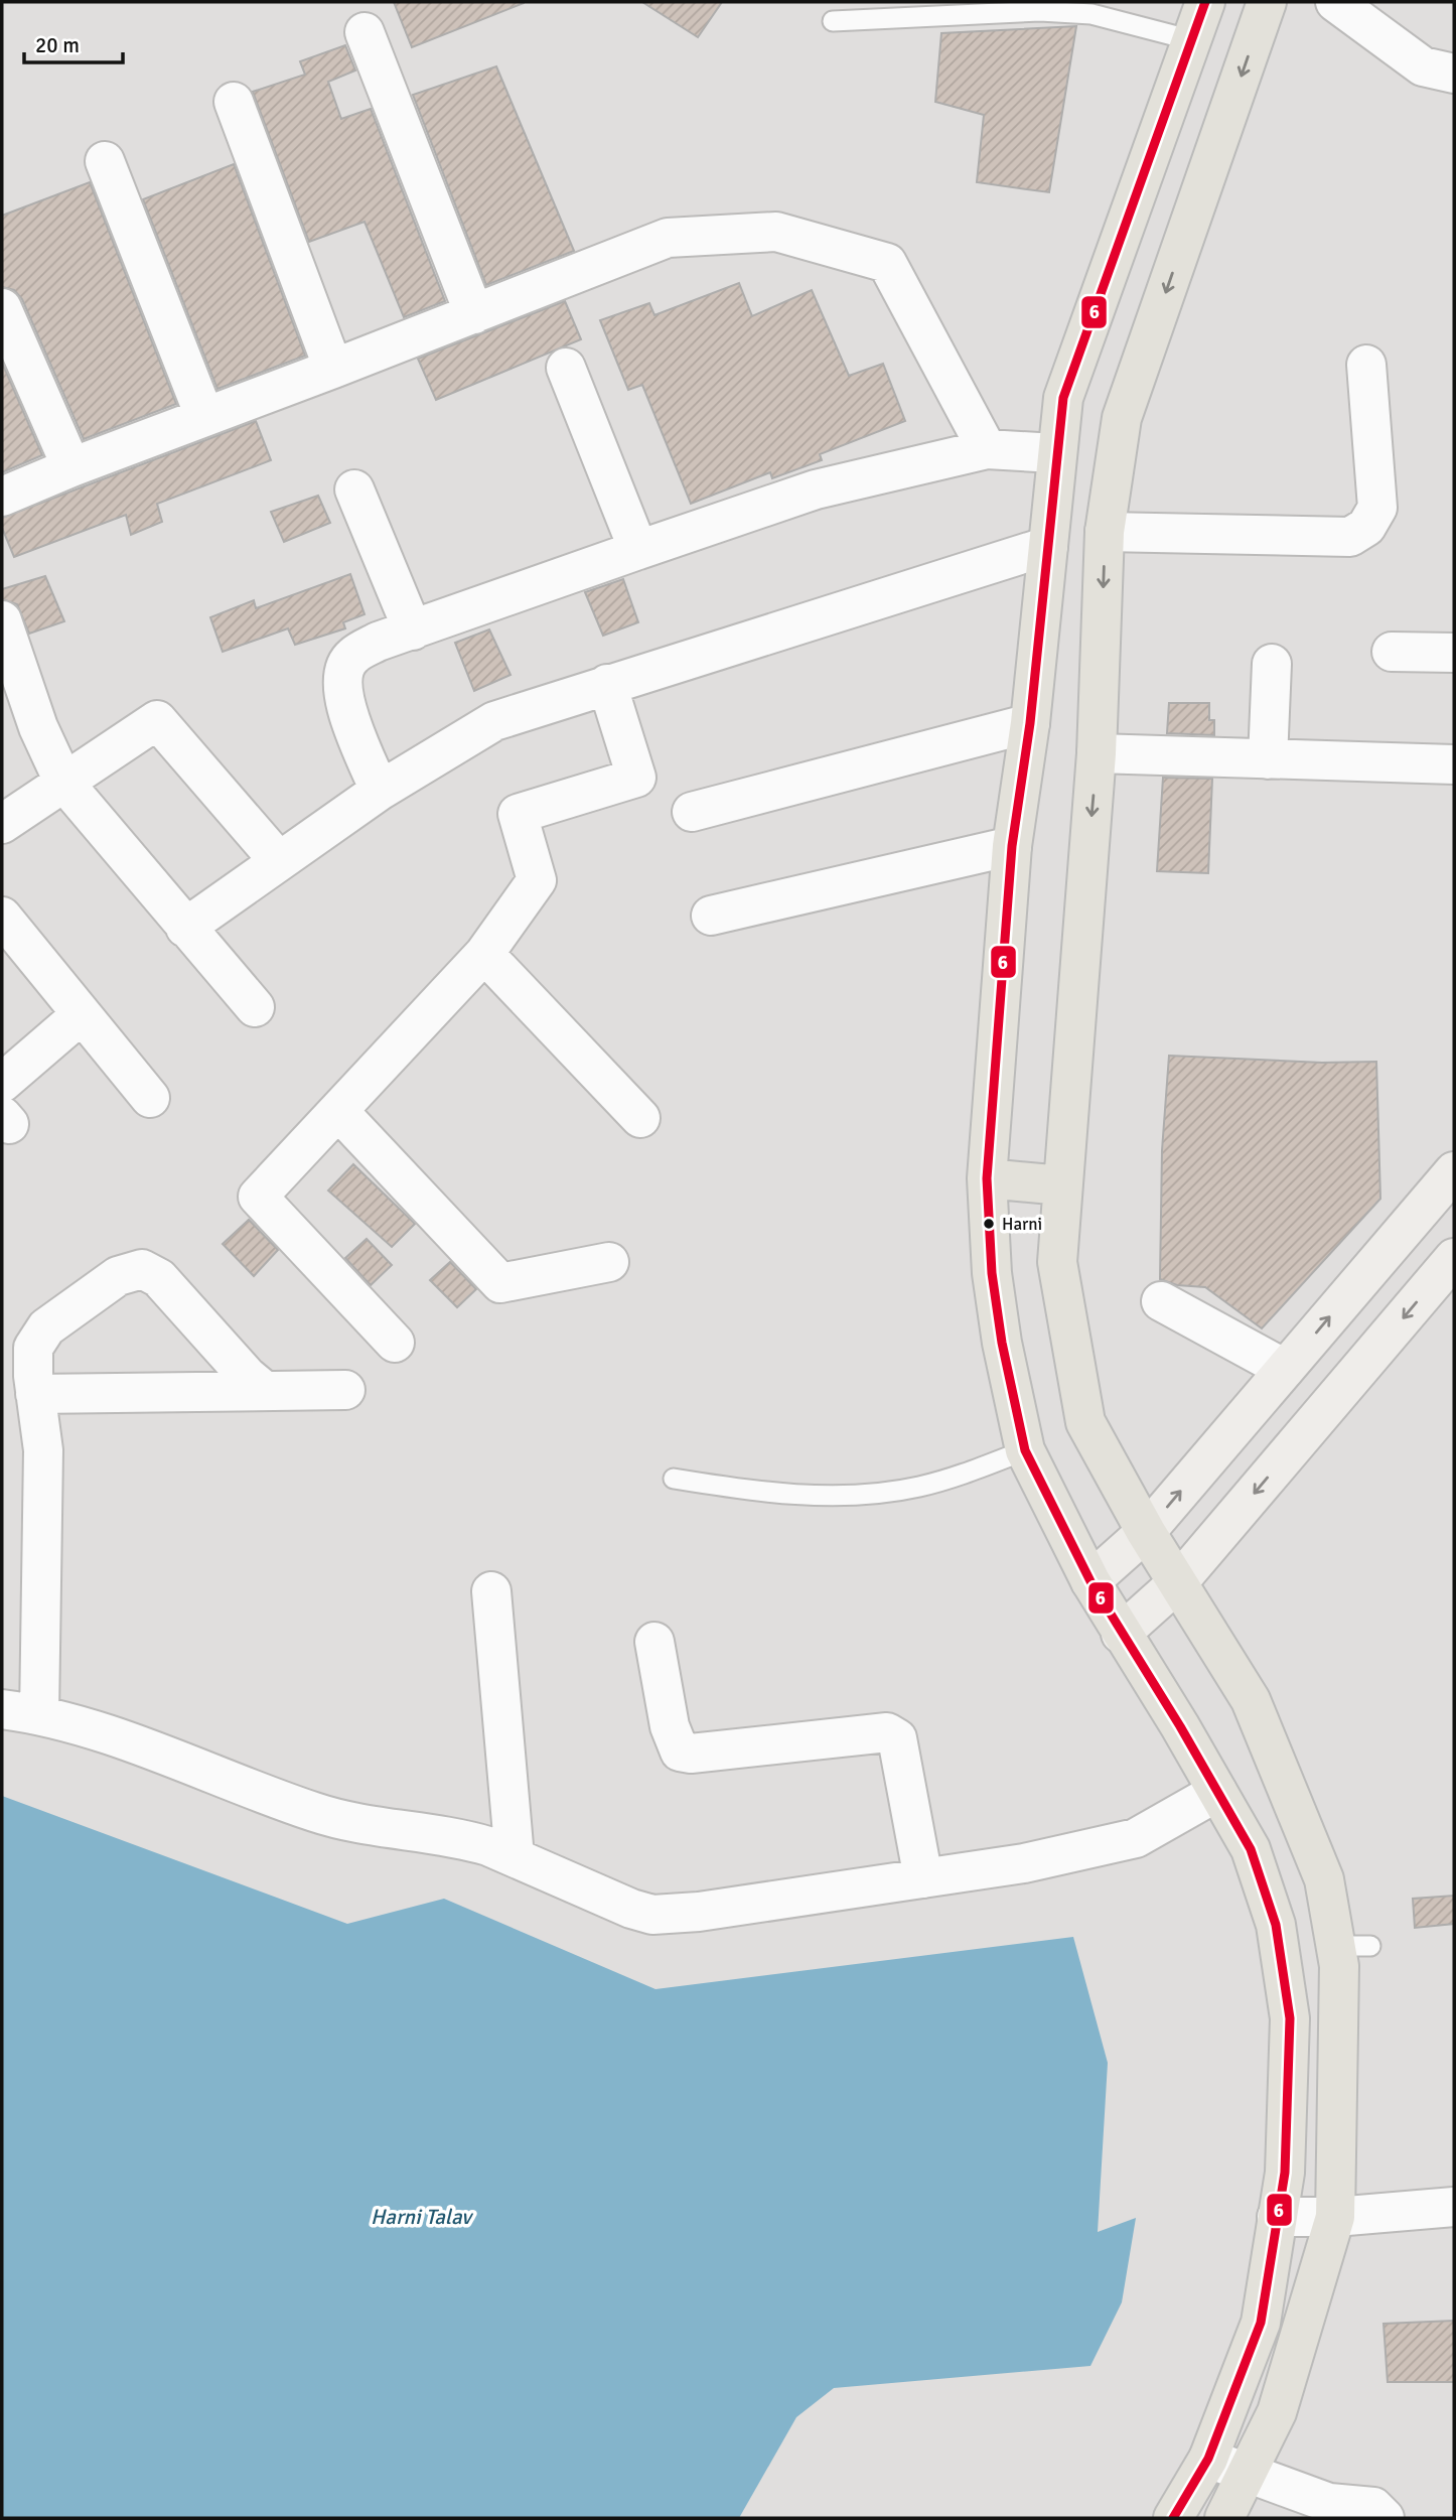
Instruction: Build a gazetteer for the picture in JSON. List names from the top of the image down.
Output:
{
  "water": ["Harni Talav"],
  "places": ["Harni"],
  "lines": ["transit line 6"],
  "scale_bar": "20 m"
}
